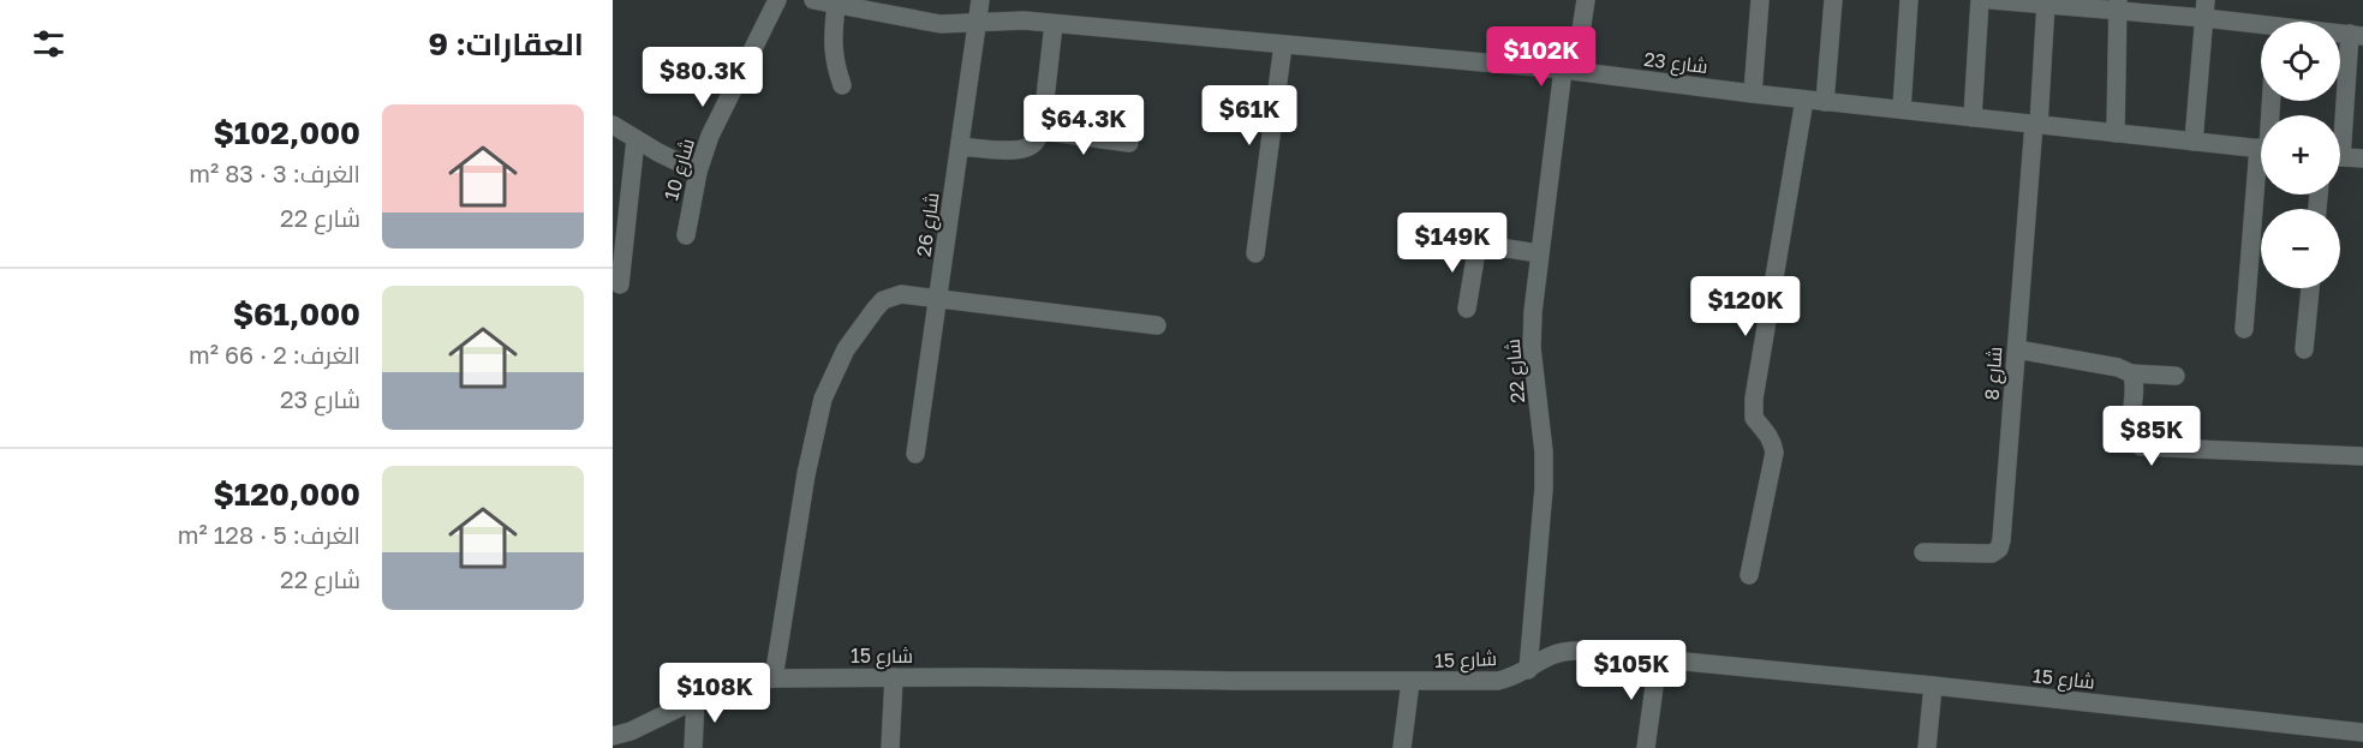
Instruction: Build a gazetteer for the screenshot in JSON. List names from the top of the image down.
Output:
{
  "streets": {
    "street": [
      "شارع 23",
      "شارع 10",
      "شارع 26",
      "شارع 22",
      "شارع 8",
      "شارع 15"
    ]
  },
  "crossings": [
    ["شارع 23", "شارع 26"],
    ["شارع 23", "شارع 22"],
    ["شارع 23", "شارع 8"],
    ["شارع 22", "شارع 15"]
  ],
  "page": {
    "heading": "العقارات: 9",
    "map_buttons": ["+", "−"],
    "price": [
      "$102K",
      "$80.3K",
      "$61K",
      "$64.3K",
      "$149K",
      "$120K",
      "$85K",
      "$105K",
      "$108K"
    ],
    "list": [
      {
        "name": "$102,000",
        "note": "الغرف: 3 · 83 m² · شارع 22"
      },
      {
        "name": "$61,000",
        "note": "الغرف: 2 · 66 m² · شارع 23"
      },
      {
        "name": "$120,000",
        "note": "الغرف: 5 · 128 m² · شارع 22"
      }
    ]
  }
}
